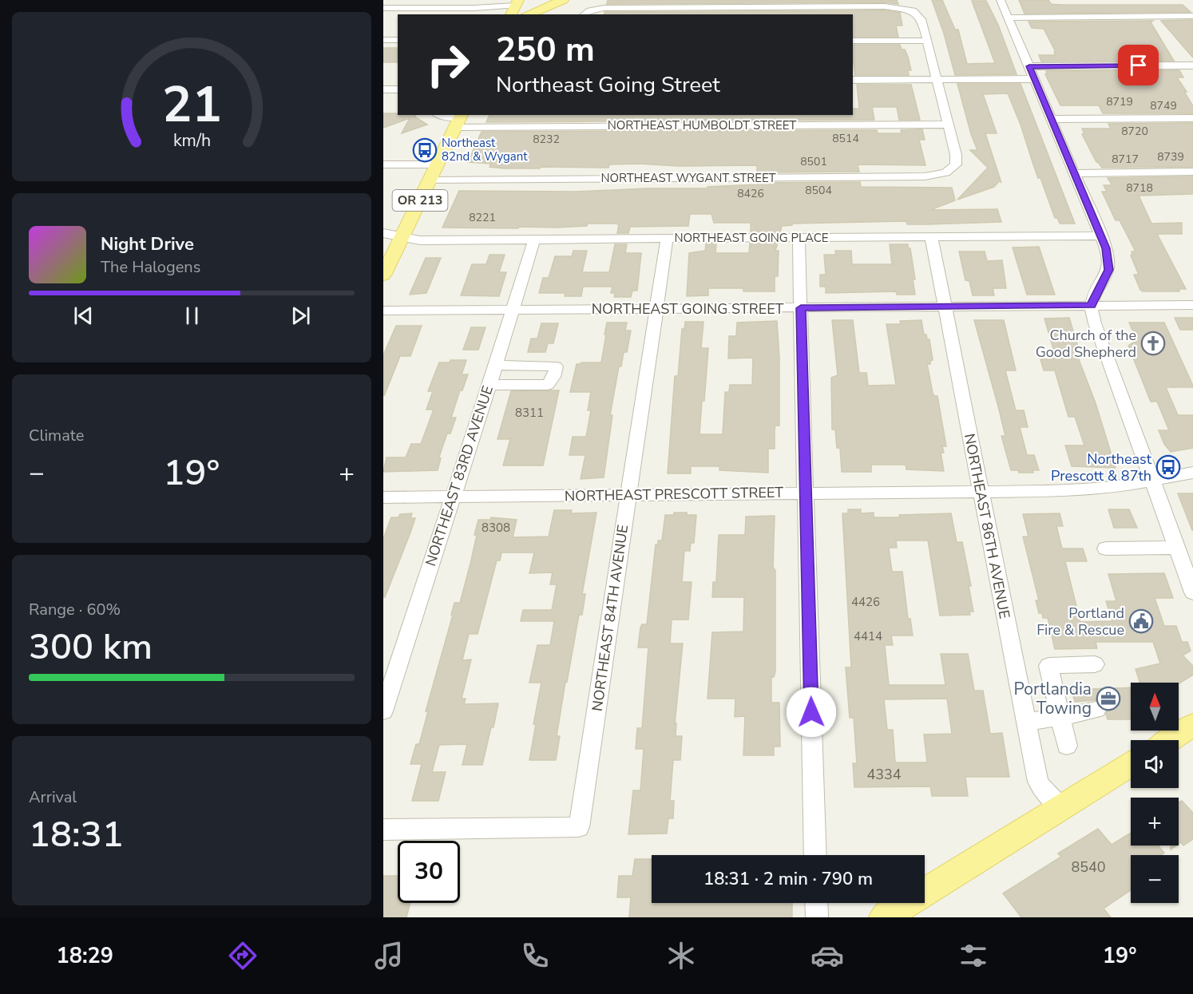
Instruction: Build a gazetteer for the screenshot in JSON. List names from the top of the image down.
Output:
{
  "streets": {
    "main road": ["OR 213"],
    "street": [
      "NORTHEAST HUMBOLDT STREET",
      "NORTHEAST WYGANT STREET",
      "NORTHEAST GOING PLACE",
      "NORTHEAST GOING STREET",
      "NORTHEAST 83RD AVENUE",
      "NORTHEAST PRESCOTT STREET",
      "NORTHEAST 86TH AVENUE",
      "NORTHEAST 84TH AVENUE"
    ]
  },
  "crossings": [
    ["NORTHEAST HUMBOLDT STREET", "NORTHEAST WYGANT STREET"],
    ["NORTHEAST HUMBOLDT STREET", "OR 213"],
    ["NORTHEAST WYGANT STREET", "OR 213"],
    ["OR 213", "NORTHEAST GOING PLACE"],
    ["NORTHEAST GOING PLACE", "NORTHEAST 83RD AVENUE"],
    ["NORTHEAST GOING PLACE", "NORTHEAST 86TH AVENUE"],
    ["NORTHEAST GOING PLACE", "NORTHEAST 84TH AVENUE"],
    ["NORTHEAST GOING STREET", "NORTHEAST 83RD AVENUE"],
    ["NORTHEAST GOING STREET", "NORTHEAST 86TH AVENUE"],
    ["NORTHEAST GOING STREET", "NORTHEAST 84TH AVENUE"],
    ["NORTHEAST 83RD AVENUE", "NORTHEAST PRESCOTT STREET"],
    ["NORTHEAST PRESCOTT STREET", "NORTHEAST 86TH AVENUE"],
    ["NORTHEAST PRESCOTT STREET", "NORTHEAST 84TH AVENUE"]
  ],
  "places": {
    "bus stop": ["Northeast 82nd & Wygant", "Northeast Prescott & 87th"],
    "church": ["Church of the Good Shepherd"],
    "public building": ["Portland Fire & Rescue"],
    "office": ["Portlandia Towing"]
  },
  "house_numbers": [
    "8719",
    "8749",
    "8720",
    "8514",
    "8232",
    "8739",
    "8717",
    "8501",
    "8718",
    "8504",
    "8426",
    "8221",
    "8311",
    "8308",
    "4426",
    "4414",
    "4334",
    "8540"
  ],
  "north": "top",
  "page": {
    "turn": ["250 m", "Northeast Going Street"],
    "song": ["Night Drive", "The Halogens"],
    "tile": [
      "Climate",
      ["Range · 60%", "300 km"],
      ["Arrival", "18:31"]
    ],
    "heat": ["−", "19°", "+"],
    "map_buttons": ["+", "−"],
    "limit": "30",
    "trip": "18:31 · 2 min · 790 m",
    "tabs": ["18:29", "19°"],
    "gauge": ["21", "km/h"]
  }
}
